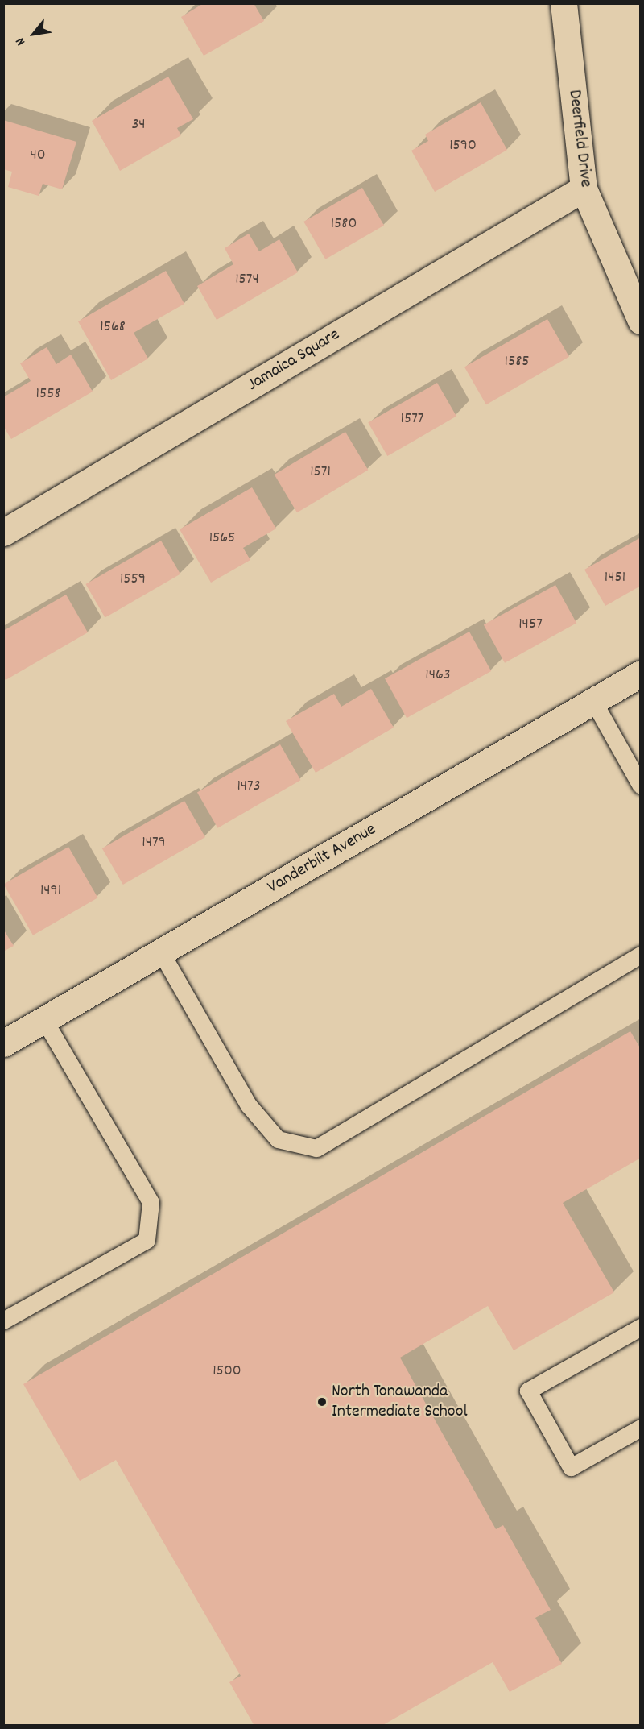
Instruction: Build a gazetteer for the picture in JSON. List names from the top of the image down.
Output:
{
  "streets": {
    "street": ["Deerfield Drive", "Jamaica Square", "Vanderbilt Avenue"]
  },
  "crossings": [
    ["Deerfield Drive", "Jamaica Square"]
  ],
  "places": ["North Tonawanda Intermediate School"],
  "house_numbers": [
    "34",
    "1590",
    "40",
    "1580",
    "1574",
    "1568",
    "1585",
    "1558",
    "1577",
    "1571",
    "1565",
    "1451",
    "1559",
    "1457",
    "1463",
    "1473",
    "1479",
    "1491",
    "1500"
  ],
  "north": "bottom left"
}
